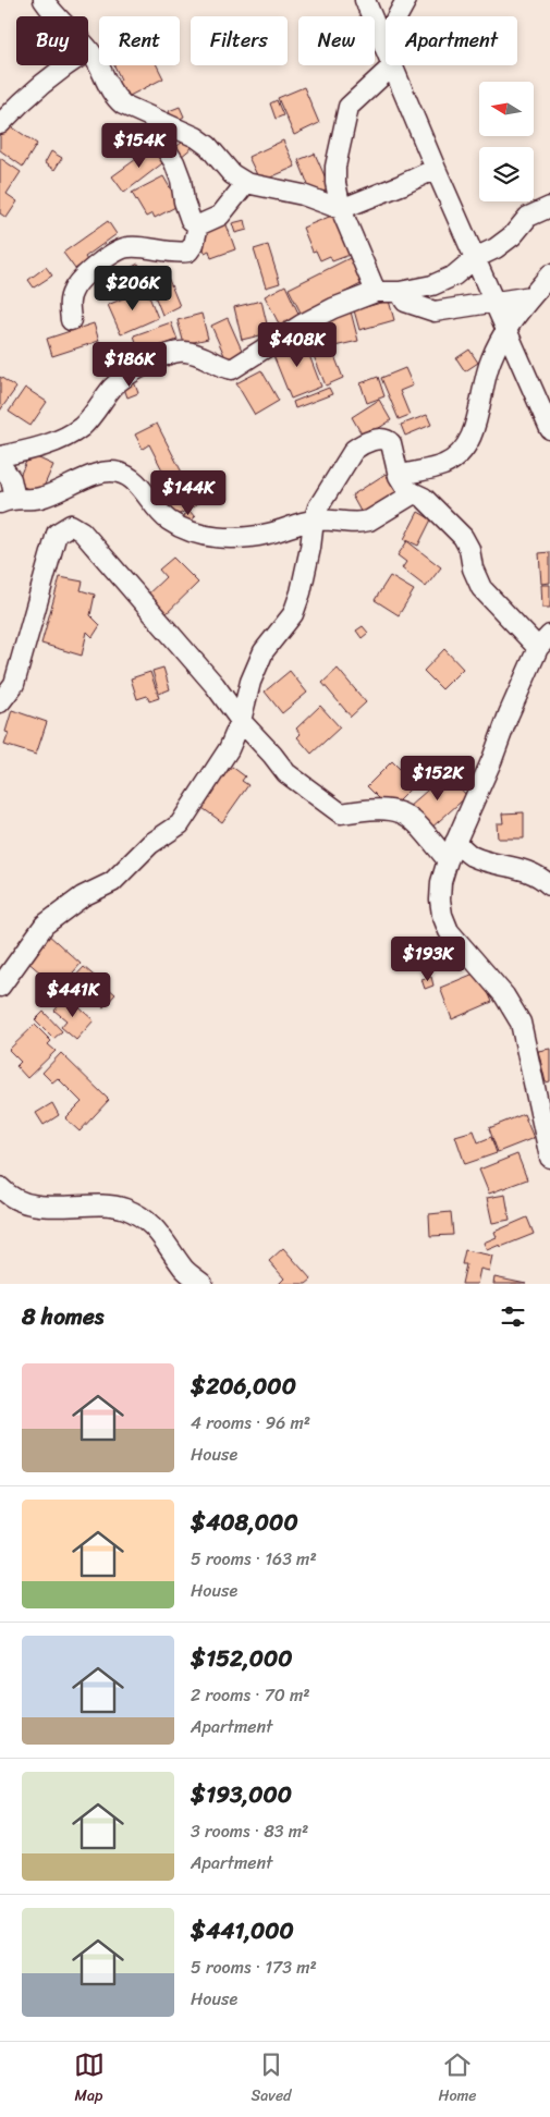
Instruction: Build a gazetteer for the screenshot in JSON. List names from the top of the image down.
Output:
{
  "north": "left",
  "page": {
    "chip": [
      "Buy",
      "Rent",
      "Filters",
      "New",
      "Apartment"
    ],
    "price": [
      "$154K",
      "$206K",
      "$408K",
      "$186K",
      "$144K",
      "$152K",
      "$193K",
      "$441K"
    ],
    "heading": "8 homes",
    "list": [
      {
        "name": "$206,000",
        "note": "4 rooms · 96 m² · House"
      },
      {
        "name": "$408,000",
        "note": "5 rooms · 163 m² · House"
      },
      {
        "name": "$152,000",
        "note": "2 rooms · 70 m² · Apartment"
      },
      {
        "name": "$193,000",
        "note": "3 rooms · 83 m² · Apartment"
      },
      {
        "name": "$441,000",
        "note": "5 rooms · 173 m² · House"
      }
    ],
    "tabs": ["Map", "Saved", "Home"]
  }
}
